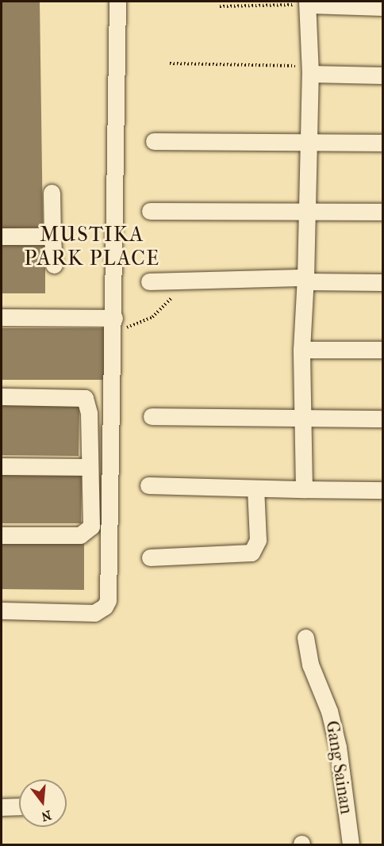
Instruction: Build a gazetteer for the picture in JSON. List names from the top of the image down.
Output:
{
  "streets": {
    "street": ["Gang Sainan"]
  },
  "districts": ["MUSTIKA PARK PLACE"],
  "north": "bottom"
}
